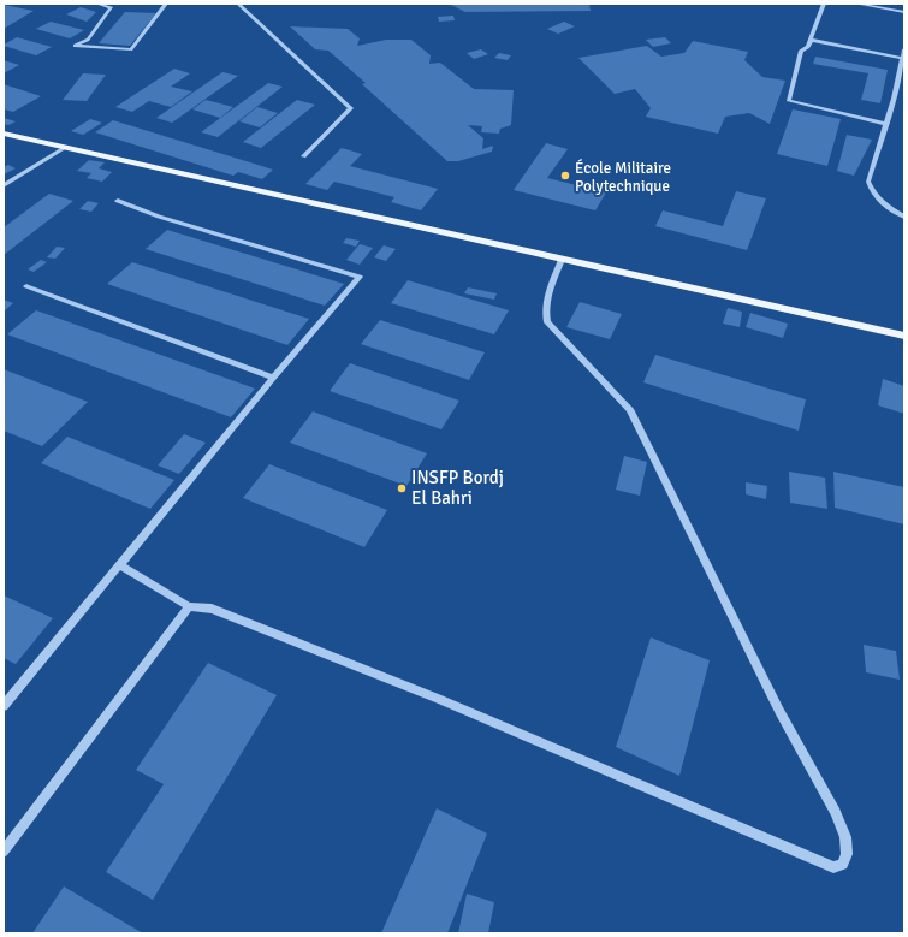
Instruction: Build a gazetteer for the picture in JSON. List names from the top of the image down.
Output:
{
  "places": ["École Militaire Polytechnique", "INSFP Bordj El Bahri"]
}
